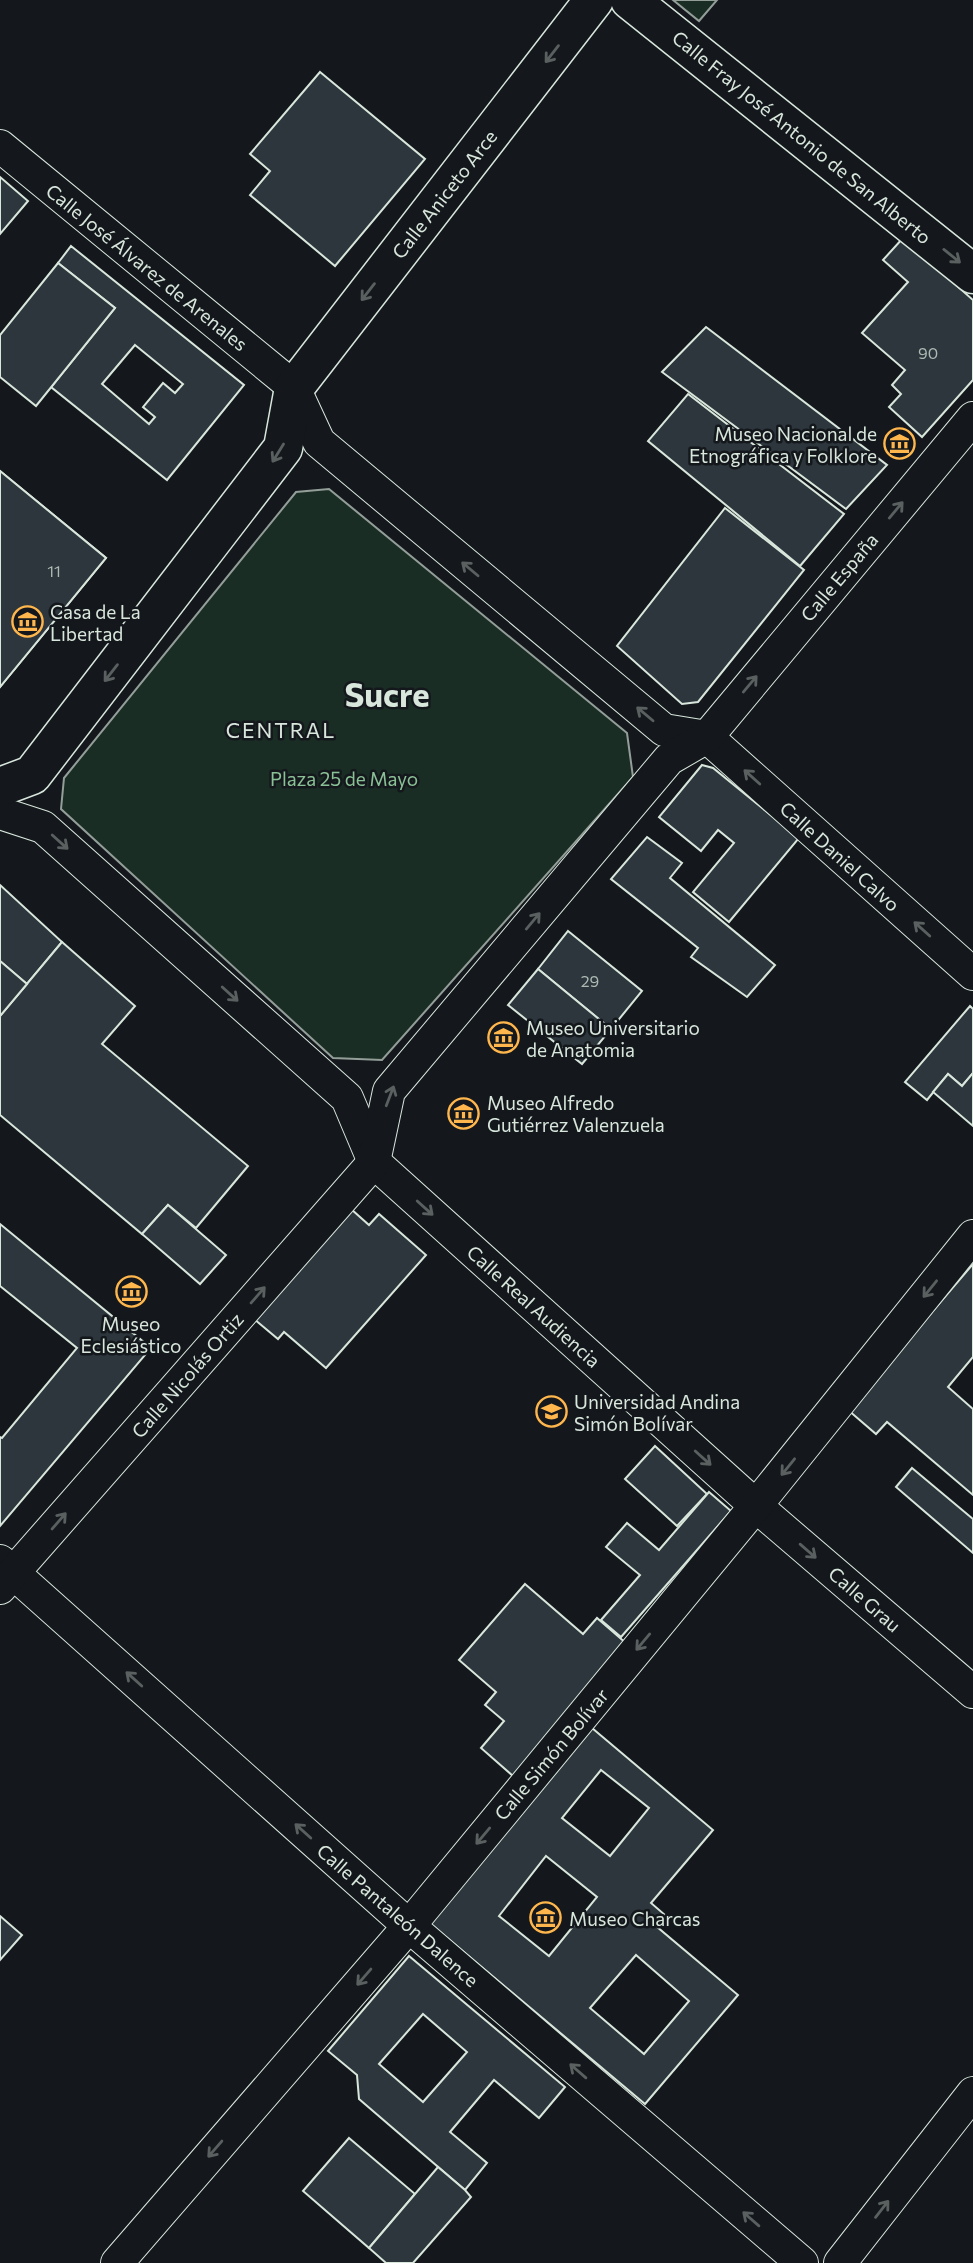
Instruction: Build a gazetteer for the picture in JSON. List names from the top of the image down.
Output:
{
  "streets": {
    "main road": ["Calle Fray José Antonio de San Alberto", "Calle Aniceto Arce"],
    "street": [
      "Calle José Álvarez de Arenales",
      "Calle España",
      "Calle Daniel Calvo",
      "Calle Real Audiencia",
      "Calle Nicolás Ortiz",
      "Calle Grau",
      "Calle Simón Bolívar",
      "Calle Pantaleón Dalence"
    ]
  },
  "crossings": [
    ["Calle Aniceto Arce", "Calle José Álvarez de Arenales"],
    ["Calle España", "Calle Daniel Calvo"],
    ["Calle Real Audiencia", "Calle Nicolás Ortiz"],
    ["Calle Real Audiencia", "Calle Grau"],
    ["Calle Real Audiencia", "Calle Simón Bolívar"],
    ["Calle Nicolás Ortiz", "Calle Pantaleón Dalence"],
    ["Calle Grau", "Calle Simón Bolívar"],
    ["Calle Simón Bolívar", "Calle Pantaleón Dalence"]
  ],
  "one_way": [
    "Calle Fray José Antonio de San Alberto",
    "Calle Aniceto Arce",
    "Calle España",
    "Calle Daniel Calvo",
    "Calle Real Audiencia",
    "Calle Nicolás Ortiz",
    "Calle Grau",
    "Calle Simón Bolívar",
    "Calle Pantaleón Dalence"
  ],
  "districts": ["Sucre", "CENTRAL"],
  "parks": ["Plaza 25 de Mayo"],
  "places": {
    "museum": [
      "Museo Nacional de Etnográfica y Folklore",
      "Casa de La Libertad",
      "Museo Universitario de Anatomia",
      "Museo Alfredo Gutiérrez Valenzuela",
      "Museo Eclesiástico",
      "Museo Charcas"
    ],
    "school or university": ["Universidad Andina Simón Bolívar"]
  },
  "house_numbers": ["90", "11", "29"]
}
